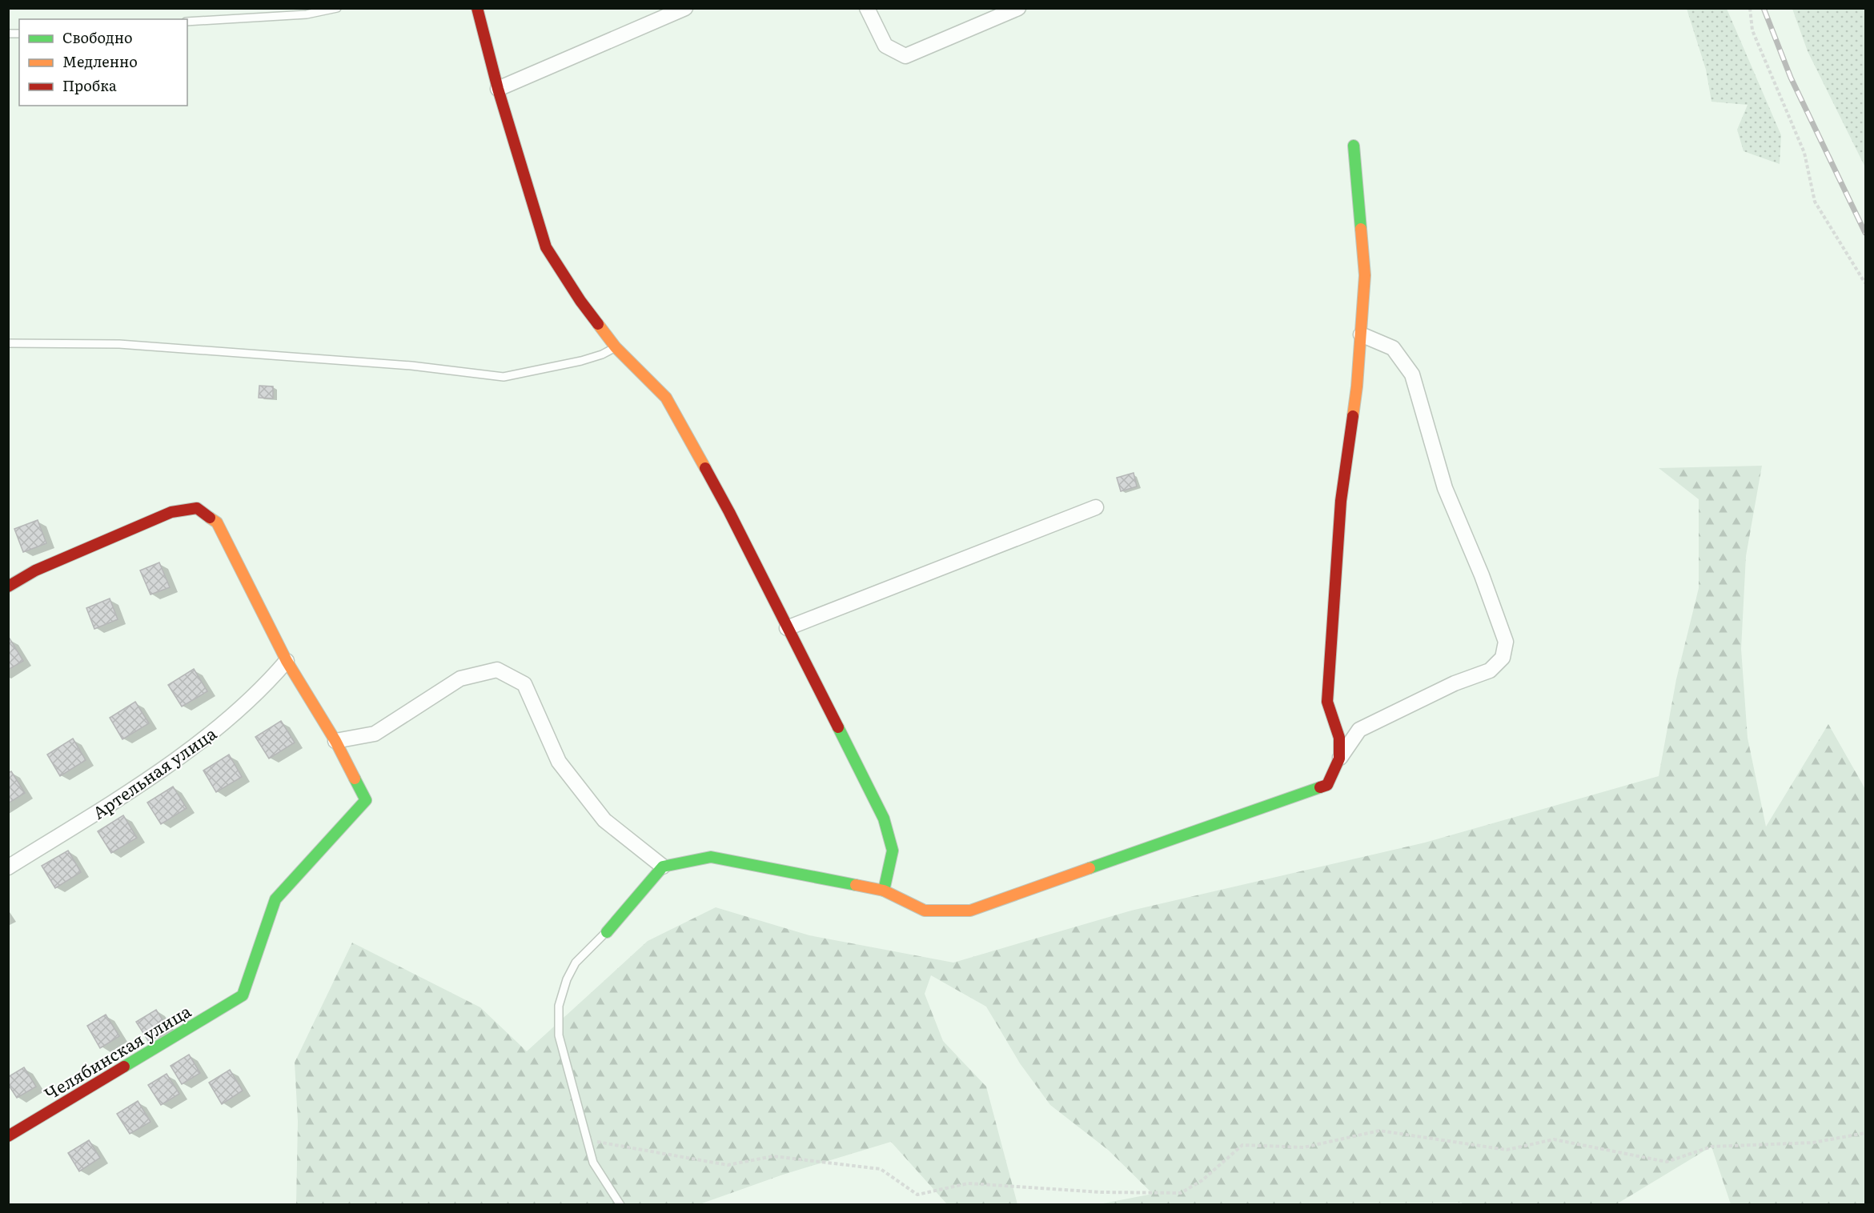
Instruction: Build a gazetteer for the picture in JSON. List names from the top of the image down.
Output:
{
  "streets": {
    "street": ["Артельная улица", "Челябинская улица"]
  },
  "legend": ["Свободно", "Медленно", "Пробка"]
}
